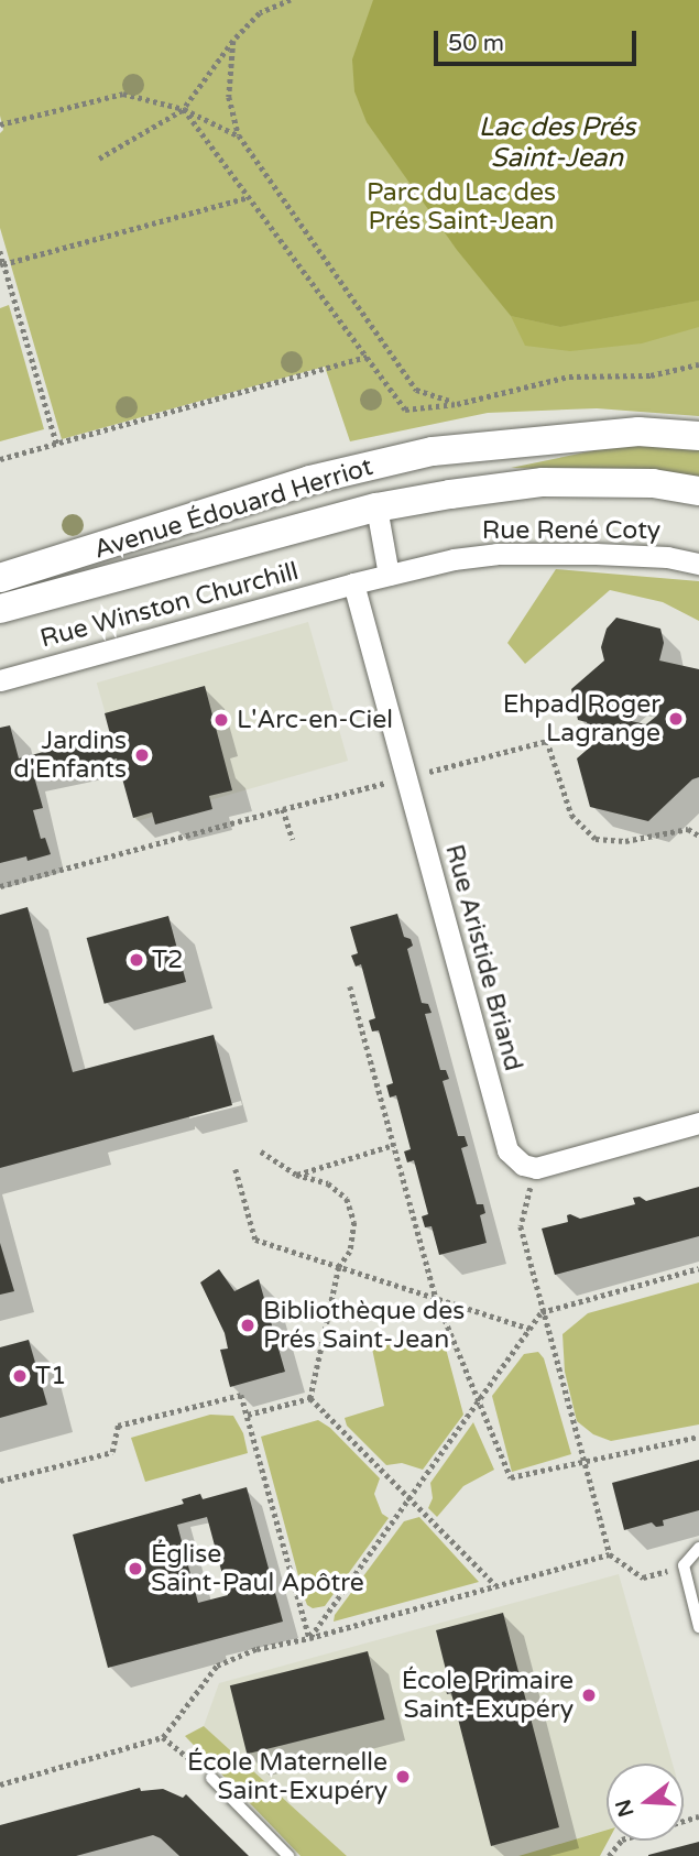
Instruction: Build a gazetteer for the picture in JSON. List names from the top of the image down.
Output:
{
  "streets": {
    "main road": ["Avenue Édouard Herriot"],
    "street": ["Rue René Coty", "Rue Winston Churchill", "Rue Aristide Briand"]
  },
  "crossings": [
    ["Rue René Coty", "Rue Winston Churchill"],
    ["Rue René Coty", "Rue Aristide Briand"],
    ["Rue Winston Churchill", "Rue Aristide Briand"]
  ],
  "water": ["Lac des Prés Saint-Jean"],
  "parks": ["Parc du Lac des Prés Saint-Jean"],
  "places": [
    "Ehpad Roger Lagrange",
    "L'Arc-en-Ciel",
    "Jardins d'Enfants",
    "T2",
    "Bibliothèque des Prés Saint-Jean",
    "T1",
    "Église Saint-Paul Apôtre",
    "École Primaire Saint-Exupéry",
    "École Maternelle Saint-Exupéry"
  ],
  "scale_bar": "50 m",
  "north": "left"
}
